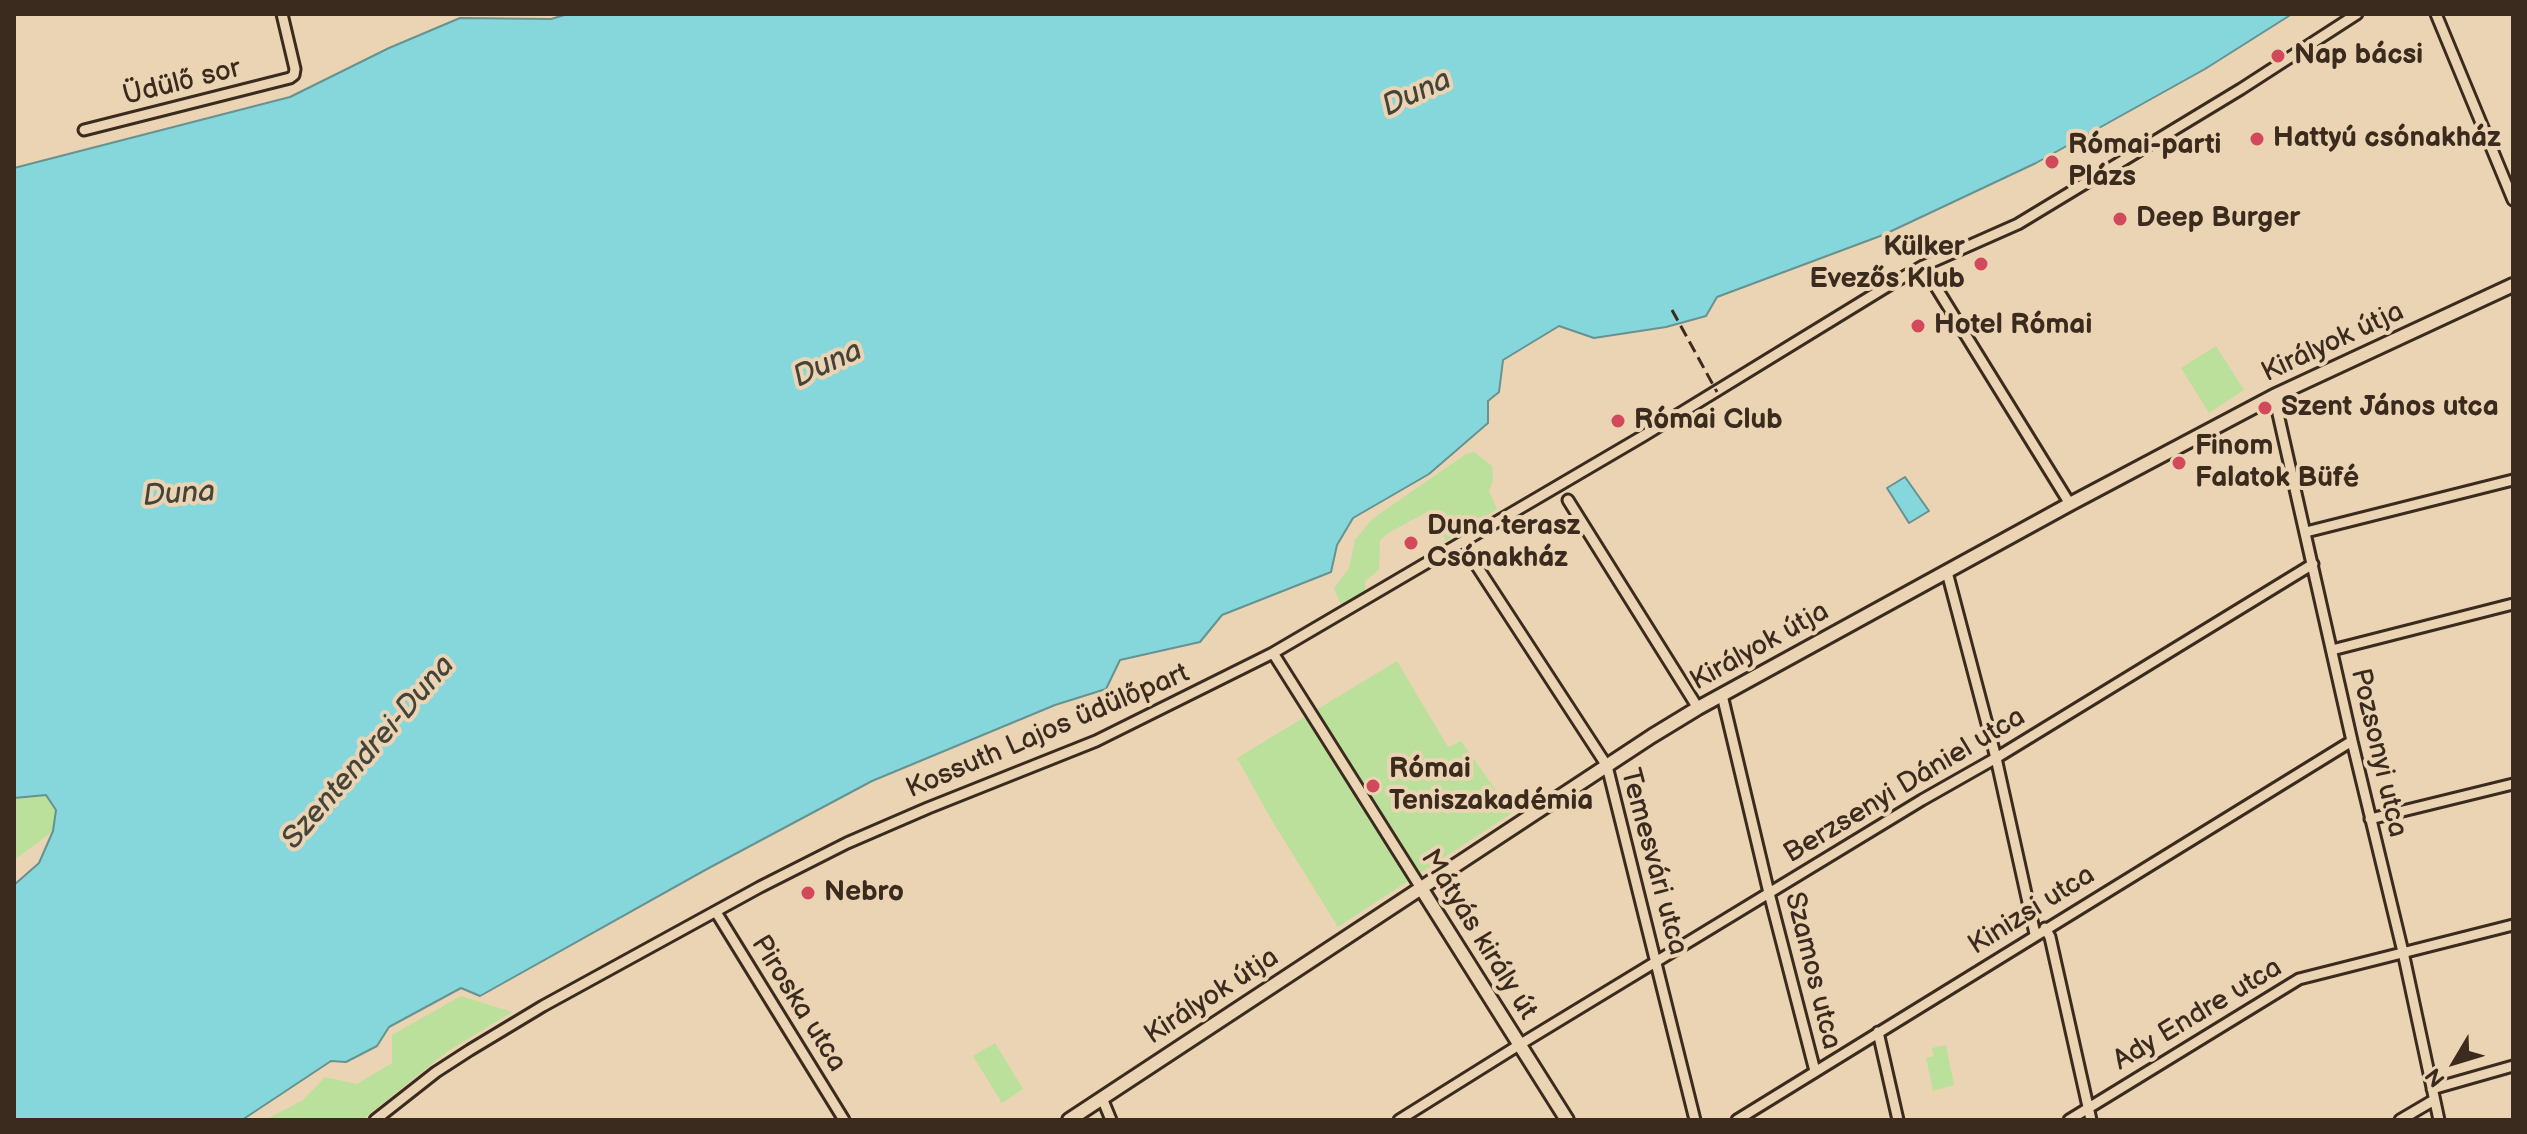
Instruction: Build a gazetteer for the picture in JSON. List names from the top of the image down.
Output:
{
  "streets": {
    "street": [
      "Üdülő sor",
      "Királyok útja",
      "Kossuth Lajos üdülőpart",
      "Pozsonyi utca",
      "Berzsenyi Dániel utca",
      "Temesvári utca",
      "Kinizsi utca",
      "Mátyás király út",
      "Szamos utca",
      "Piroska utca",
      "Ady Endre utca"
    ]
  },
  "crossings": [
    ["Királyok útja", "Pozsonyi utca"],
    ["Királyok útja", "Temesvári utca"],
    ["Királyok útja", "Mátyás király út"],
    ["Királyok útja", "Szamos utca"],
    ["Kossuth Lajos üdülőpart", "Mátyás király út"],
    ["Kossuth Lajos üdülőpart", "Piroska utca"],
    ["Pozsonyi utca", "Berzsenyi Dániel utca"],
    ["Pozsonyi utca", "Kinizsi utca"],
    ["Pozsonyi utca", "Ady Endre utca"],
    ["Berzsenyi Dániel utca", "Temesvári utca"],
    ["Berzsenyi Dániel utca", "Mátyás király út"],
    ["Berzsenyi Dániel utca", "Szamos utca"],
    ["Kinizsi utca", "Szamos utca"]
  ],
  "water": ["Duna", "Szentendrei-Duna"],
  "places": [
    "Nap bácsi",
    "Hattyú csónakház",
    "Római-parti Plázs",
    "Deep Burger",
    "Külker Evezős Klub",
    "Hotel Római",
    "Szent János utca",
    "Római Club",
    "Finom Falatok Büfé",
    "Duna terasz Csónakház",
    "Római Teniszakadémia",
    "Nebro"
  ],
  "north": "bottom left"
}
